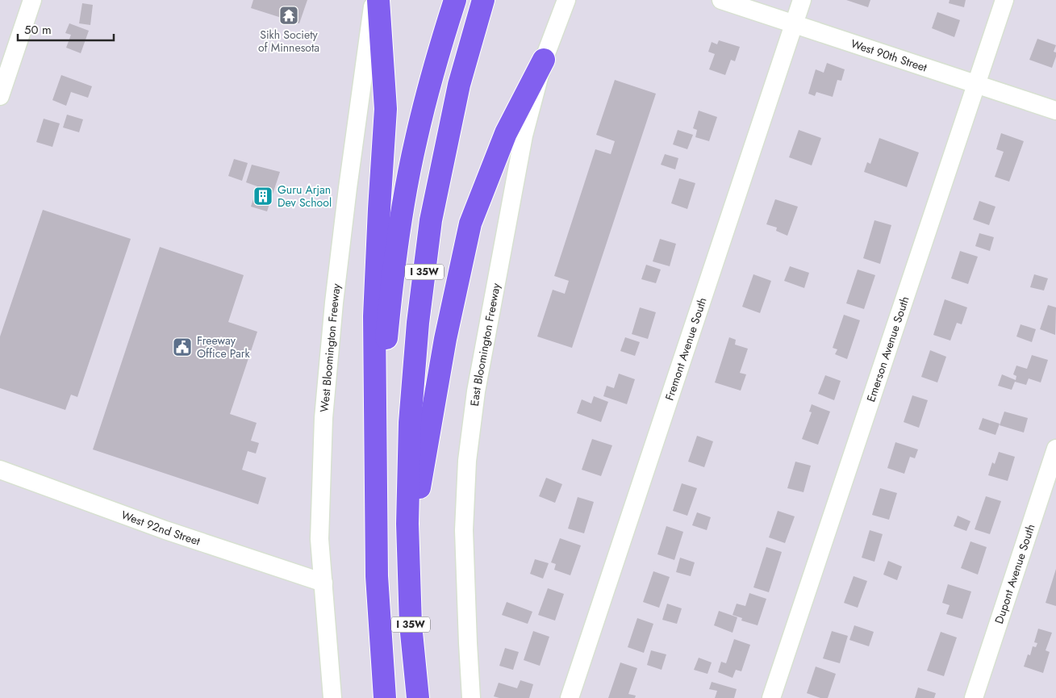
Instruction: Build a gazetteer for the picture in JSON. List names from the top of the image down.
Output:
{
  "streets": {
    "highway": ["I 35W"],
    "street": [
      "West 90th Street",
      "East Bloomington Freeway",
      "West Bloomington Freeway",
      "Fremont Avenue South",
      "Emerson Avenue South",
      "West 92nd Street",
      "Dupont Avenue South"
    ]
  },
  "crossings": [
    ["West 90th Street", "Fremont Avenue South"],
    ["West 90th Street", "Emerson Avenue South"],
    ["West Bloomington Freeway", "West 92nd Street"]
  ],
  "places": {
    "temple": ["Sikh Society of Minnesota"],
    "building": ["Guru Arjan Dev School"],
    "public building": ["Freeway Office Park"]
  },
  "scale_bar": "50 m"
}
